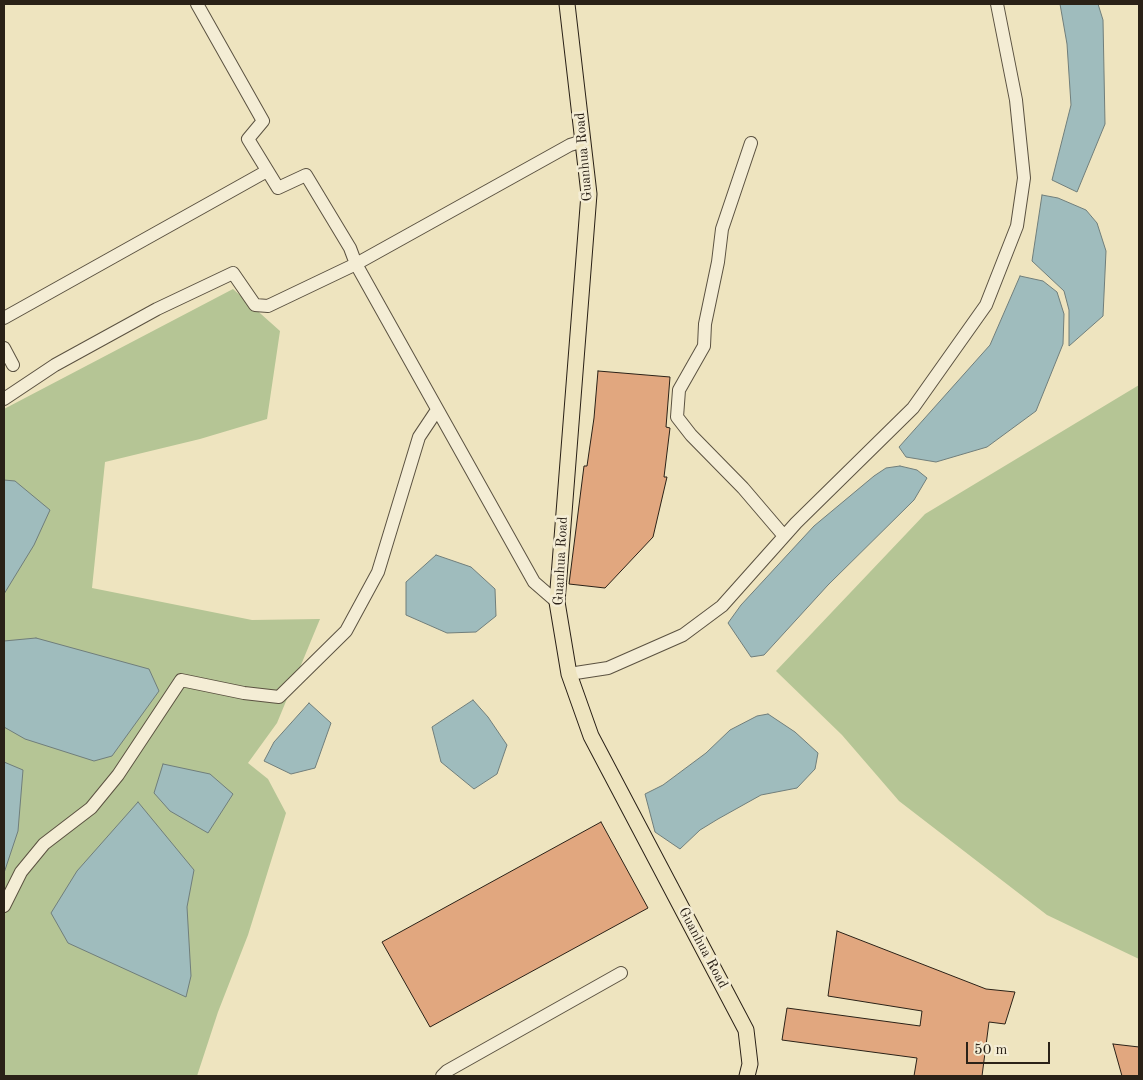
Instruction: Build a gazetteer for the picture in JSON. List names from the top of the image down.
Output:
{
  "streets": {
    "main road": ["Guanhua Road"]
  },
  "scale_bar": "50 m"
}
